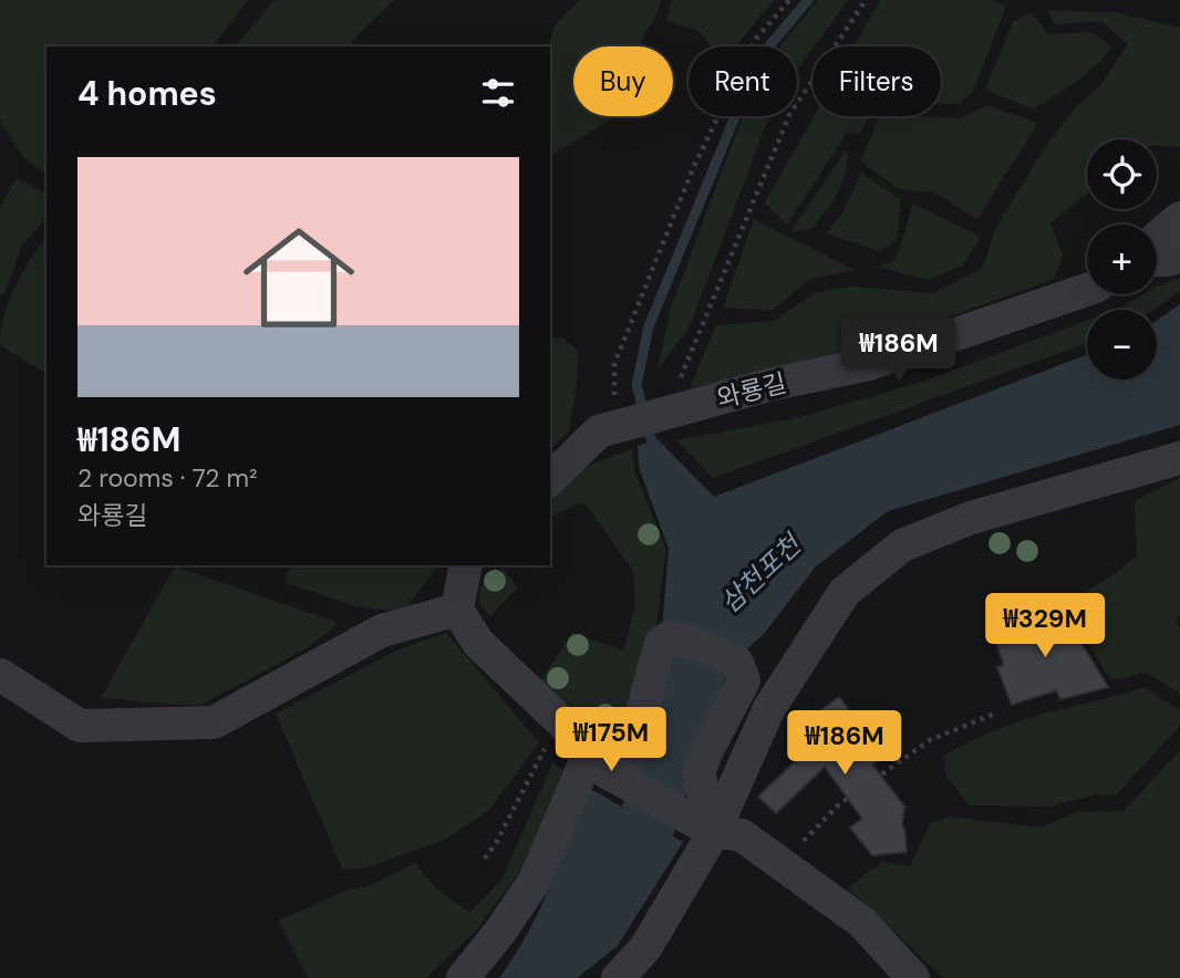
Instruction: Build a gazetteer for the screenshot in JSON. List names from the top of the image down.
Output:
{
  "streets": {
    "street": ["와룡길"]
  },
  "water": ["삼천포천"],
  "page": {
    "chip": ["Buy", "Rent", "Filters"],
    "heading": "4 homes",
    "map_buttons": ["+", "−"],
    "list": [
      {
        "name": "₩186M",
        "note": "2 rooms · 72 m² · 와룡길"
      }
    ],
    "price": [
      "₩186M",
      "₩329M",
      "₩175M",
      "₩186M"
    ]
  }
}
